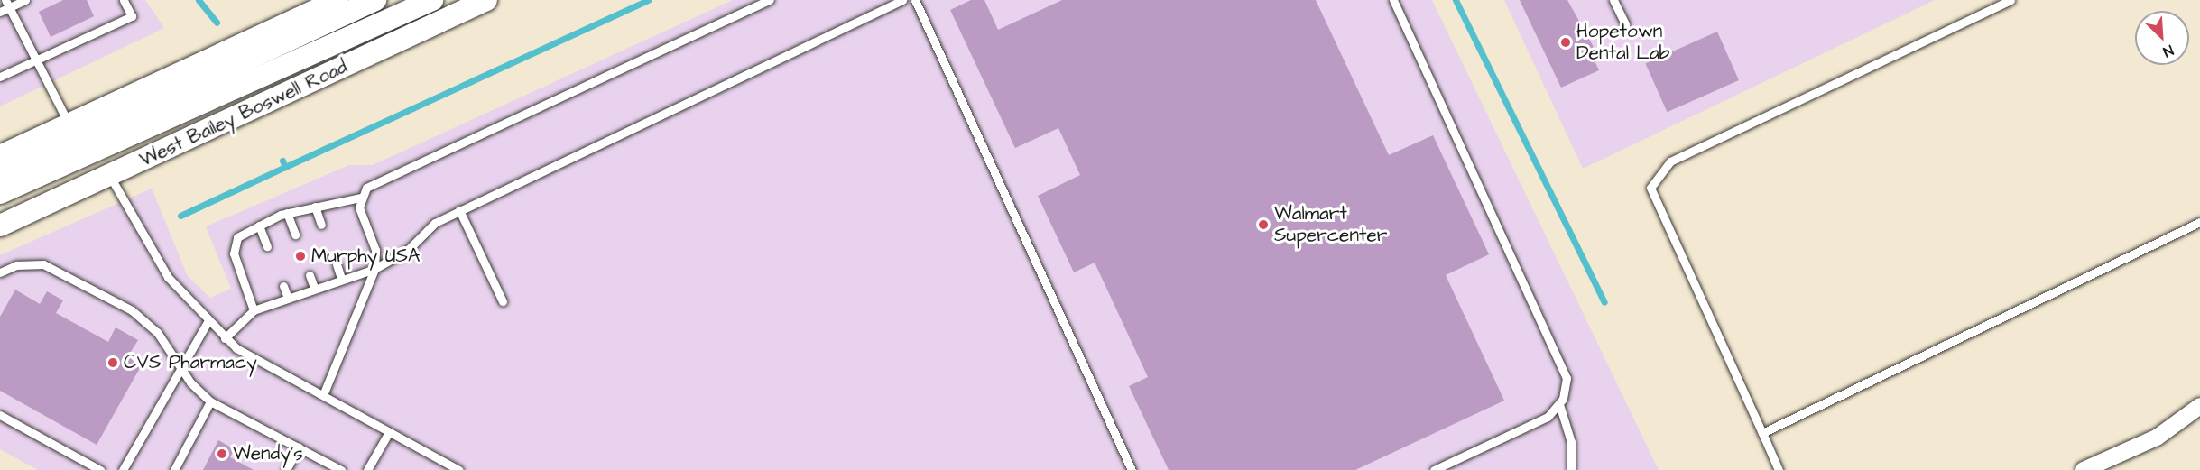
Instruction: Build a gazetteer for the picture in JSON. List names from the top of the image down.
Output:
{
  "streets": {
    "main road": ["West Bailey Boswell Road"]
  },
  "places": [
    "Hopetown Dental Lab",
    "Walmart Supercenter",
    "Murphy USA",
    "CVS Pharmacy",
    "Wendy's"
  ],
  "north": "bottom right"
}
